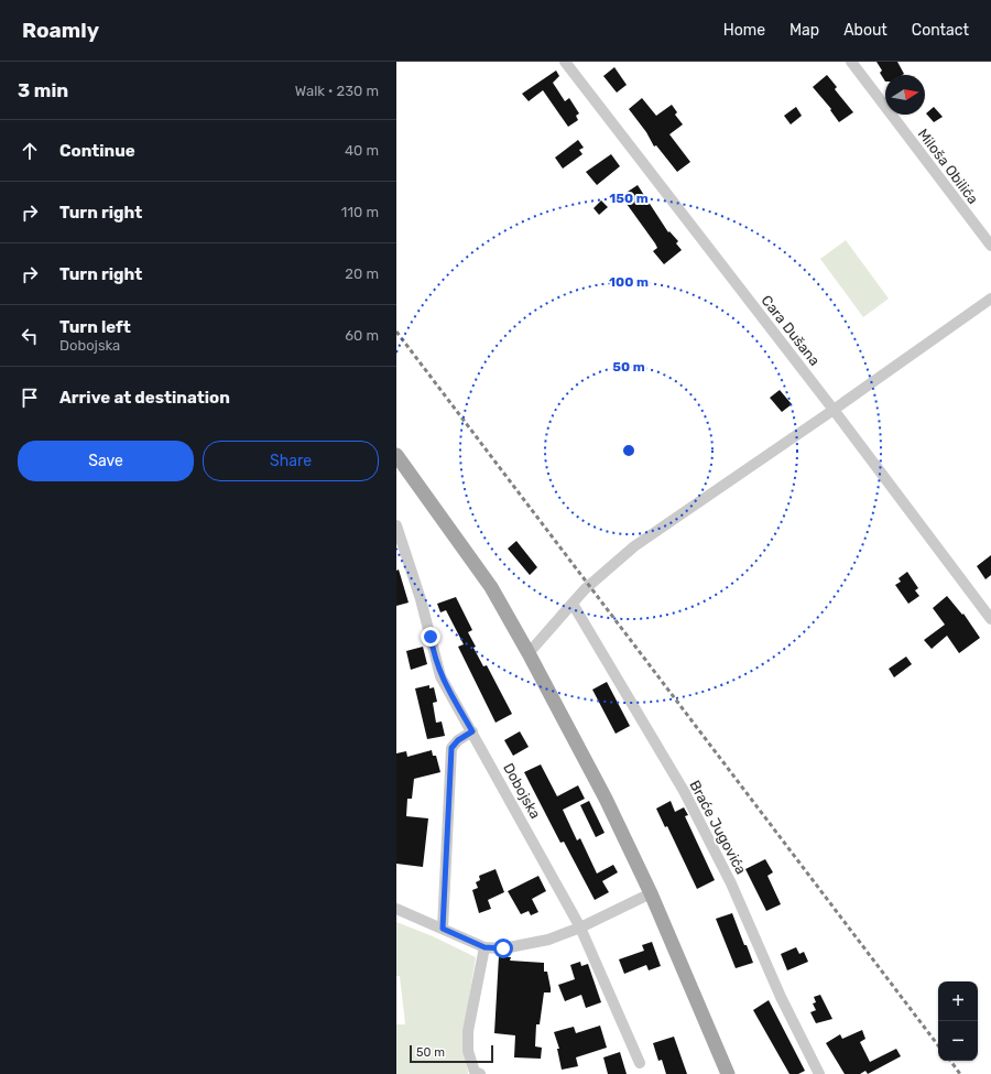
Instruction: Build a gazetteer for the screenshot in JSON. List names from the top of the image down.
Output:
{
  "streets": {
    "street": [
      "Miloša Obilića",
      "Cara Dušana",
      "Dobojska",
      "Braće Jugovića"
    ]
  },
  "scale_bar": "50 m",
  "north": "right",
  "page": {
    "header": "Roamly",
    "nav": [
      "Home",
      "Map",
      "About",
      "Contact"
    ],
    "heading": ["3 min", "Walk · 230 m"],
    "list": [
      ["Continue", "40 m"],
      ["Turn right", "110 m"],
      ["Turn right", "20 m"],
      ["Turn left", "Dobojska", "60 m"],
      "Arrive at destination"
    ],
    "buttons": ["Save", "Share"],
    "map_buttons": ["+", "−"],
    "scale": "50 m"
  },
  "rings": ["150 m", "100 m", "50 m"]
}
